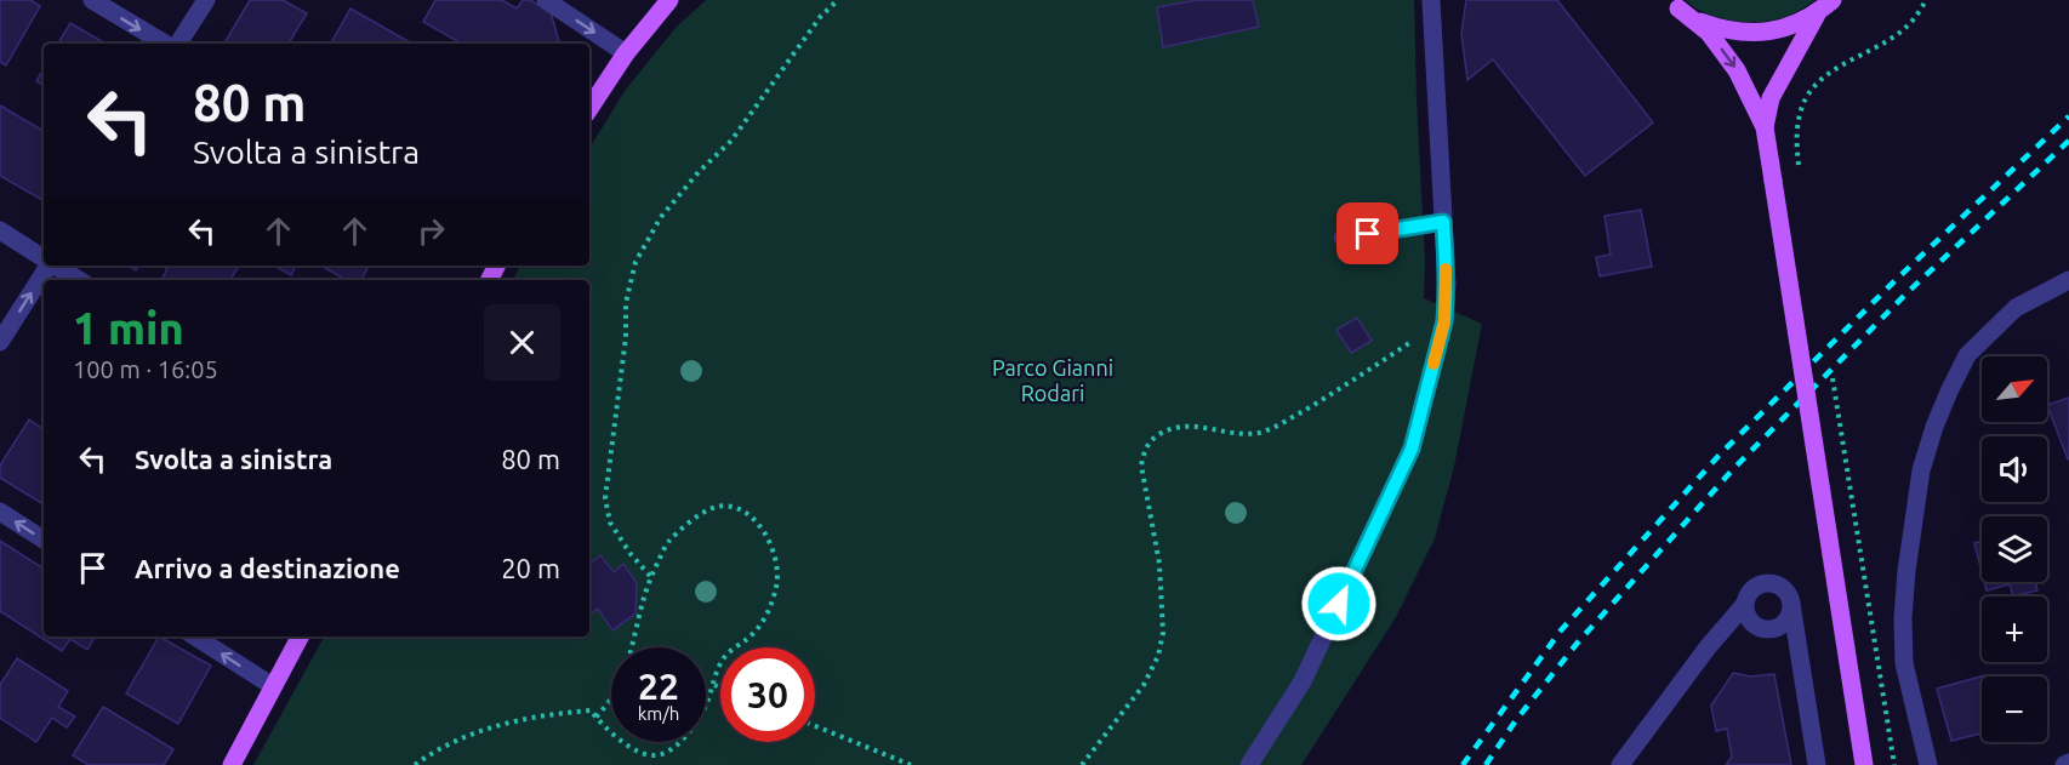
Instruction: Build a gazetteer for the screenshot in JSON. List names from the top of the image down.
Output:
{
  "parks": ["Parco Gianni Rodari"],
  "north": "top right",
  "page": {
    "turn": ["80 m", "Svolta a sinistra"],
    "heading": ["1 min", "100 m · 16:05"],
    "map_buttons": ["+", "−"],
    "list": [
      {
        "name": "Svolta a sinistra",
        "value": "80 m"
      },
      {
        "name": "Arrivo a destinazione",
        "value": "20 m"
      }
    ],
    "speed": "22 km/h",
    "limit": "30"
  }
}
